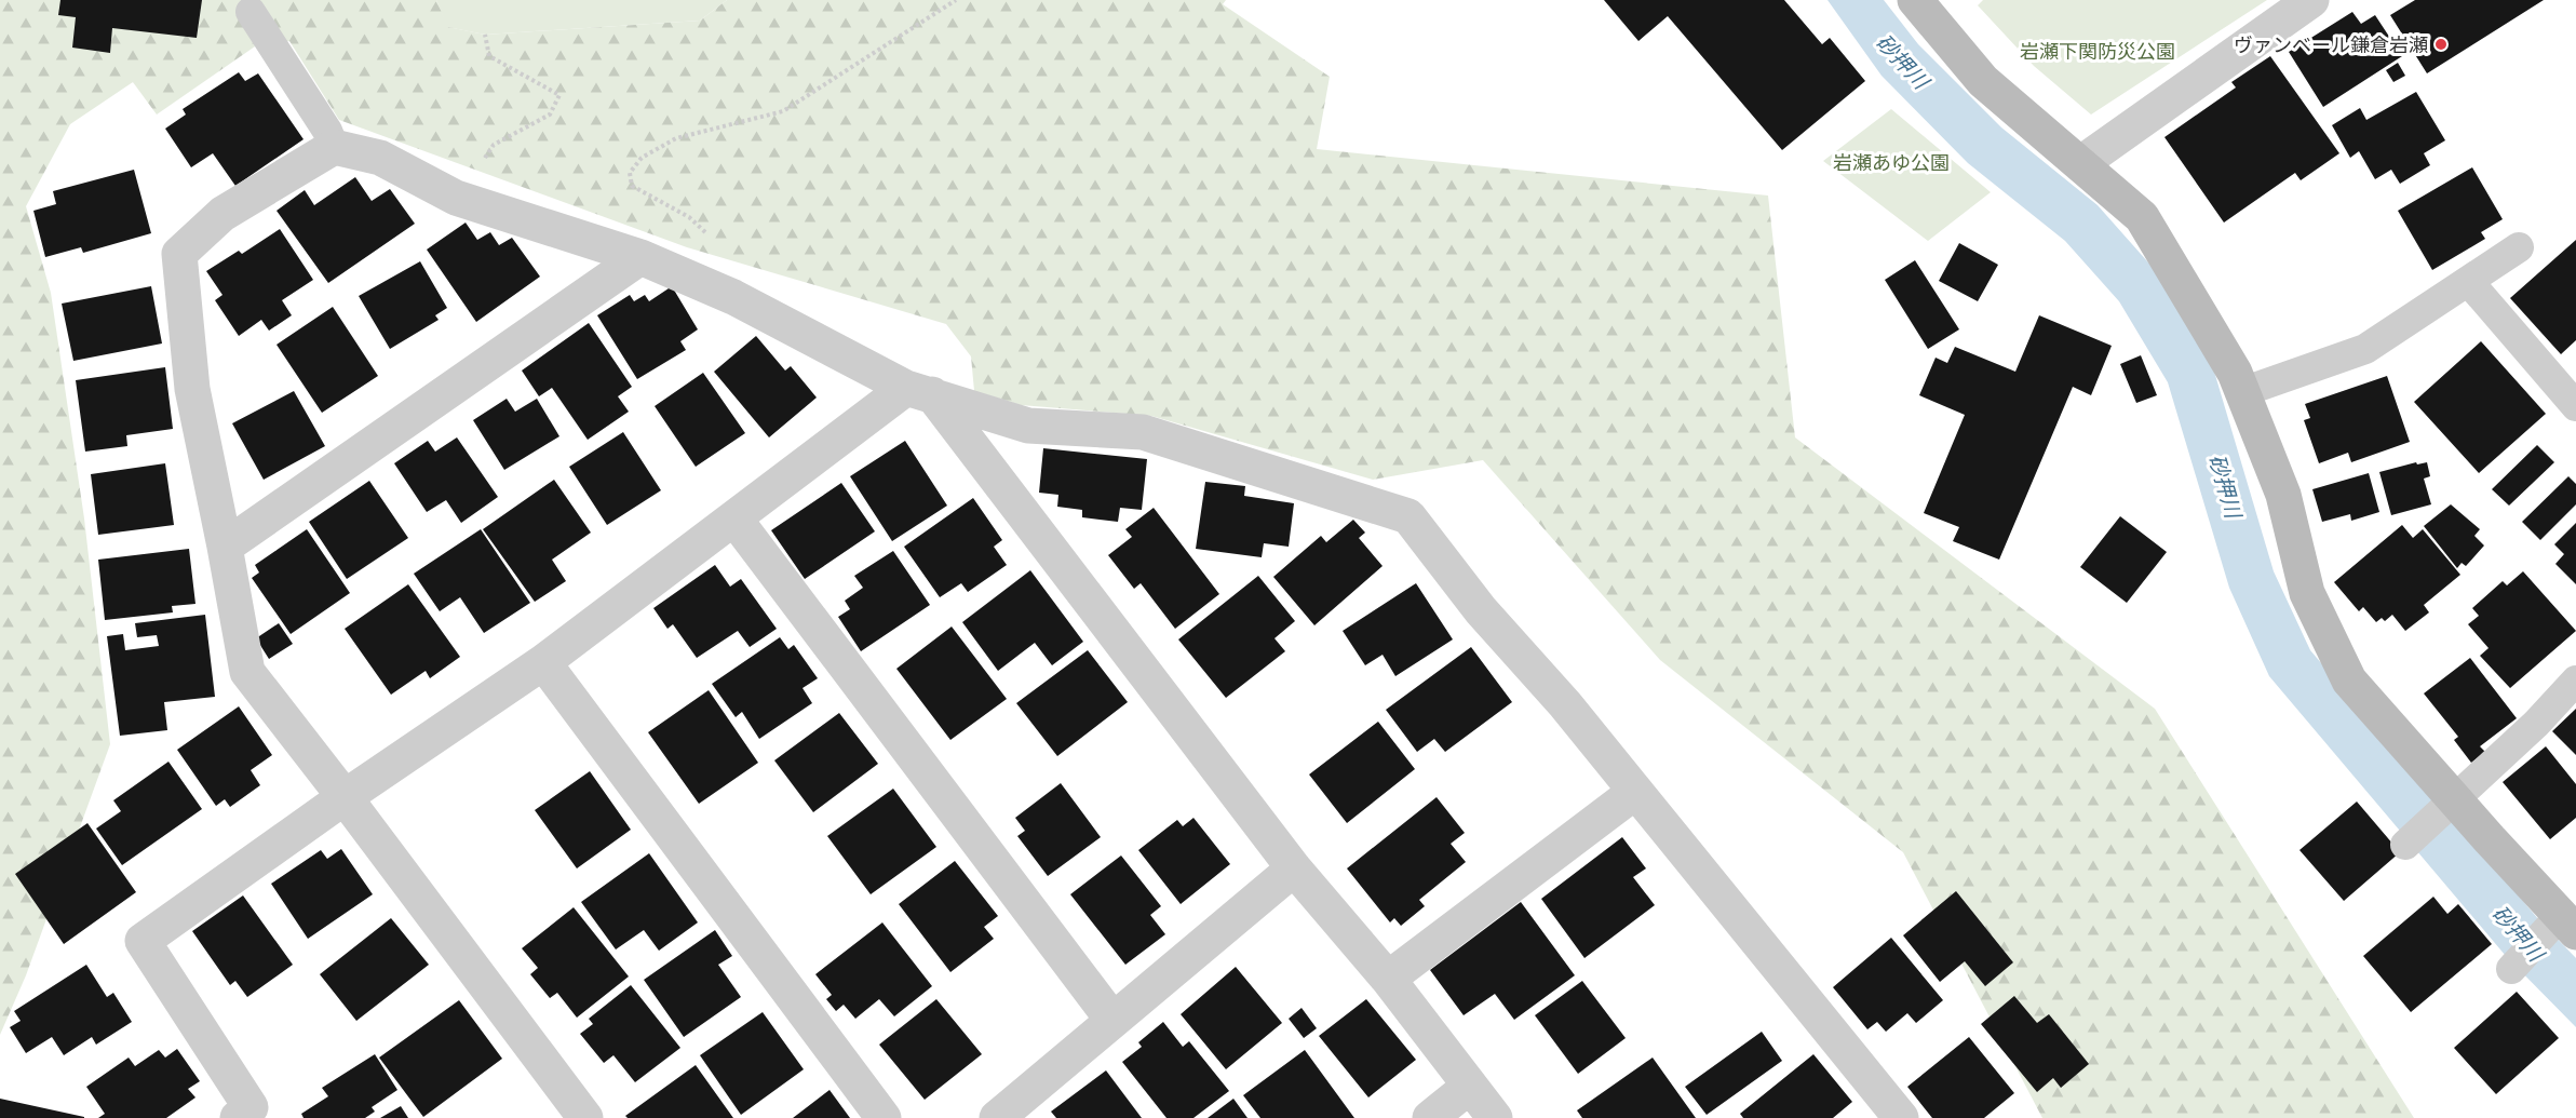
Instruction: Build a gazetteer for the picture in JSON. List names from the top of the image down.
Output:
{
  "water": ["砂押川"],
  "parks": ["岩瀬下関防災公園", "岩瀬あゆ公園"],
  "places": ["ヴァンベール鎌倉岩瀬"]
}
